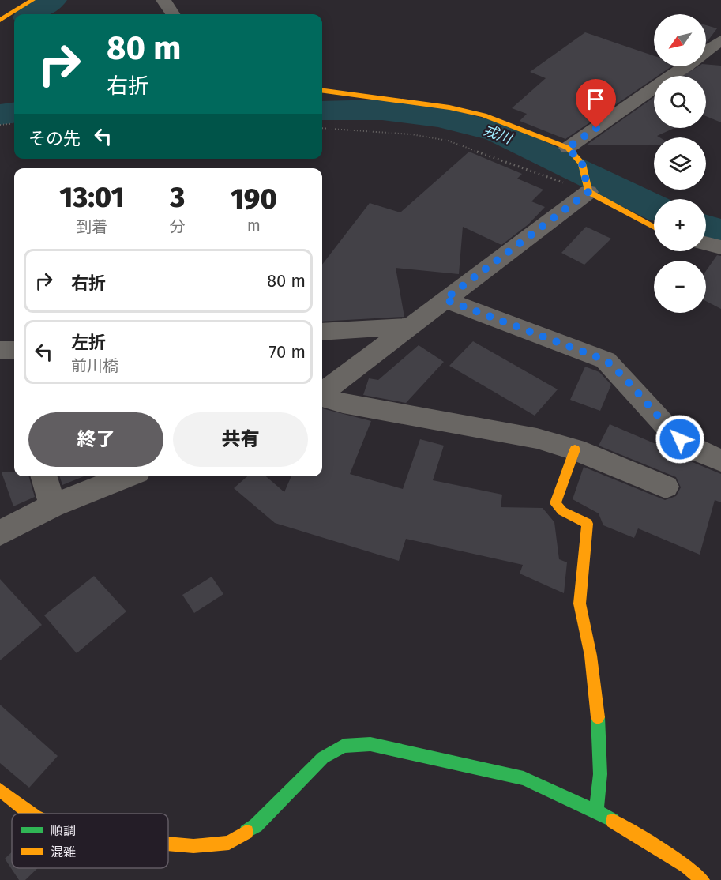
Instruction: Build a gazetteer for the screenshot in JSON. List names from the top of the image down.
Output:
{
  "water": ["戎川"],
  "legend": ["順調", "混雑"],
  "north": "bottom left",
  "page": {
    "map_buttons": ["+", "−"],
    "turn": ["80 m", "右折"],
    "then": "その先",
    "eta": [
      "13:01",
      "到着",
      "3",
      "分",
      "190",
      "m"
    ],
    "list": [
      {
        "name": "右折",
        "value": "80 m"
      },
      {
        "name": "左折",
        "note": "前川橋",
        "value": "70 m"
      }
    ],
    "buttons": ["終了", "共有"]
  }
}
